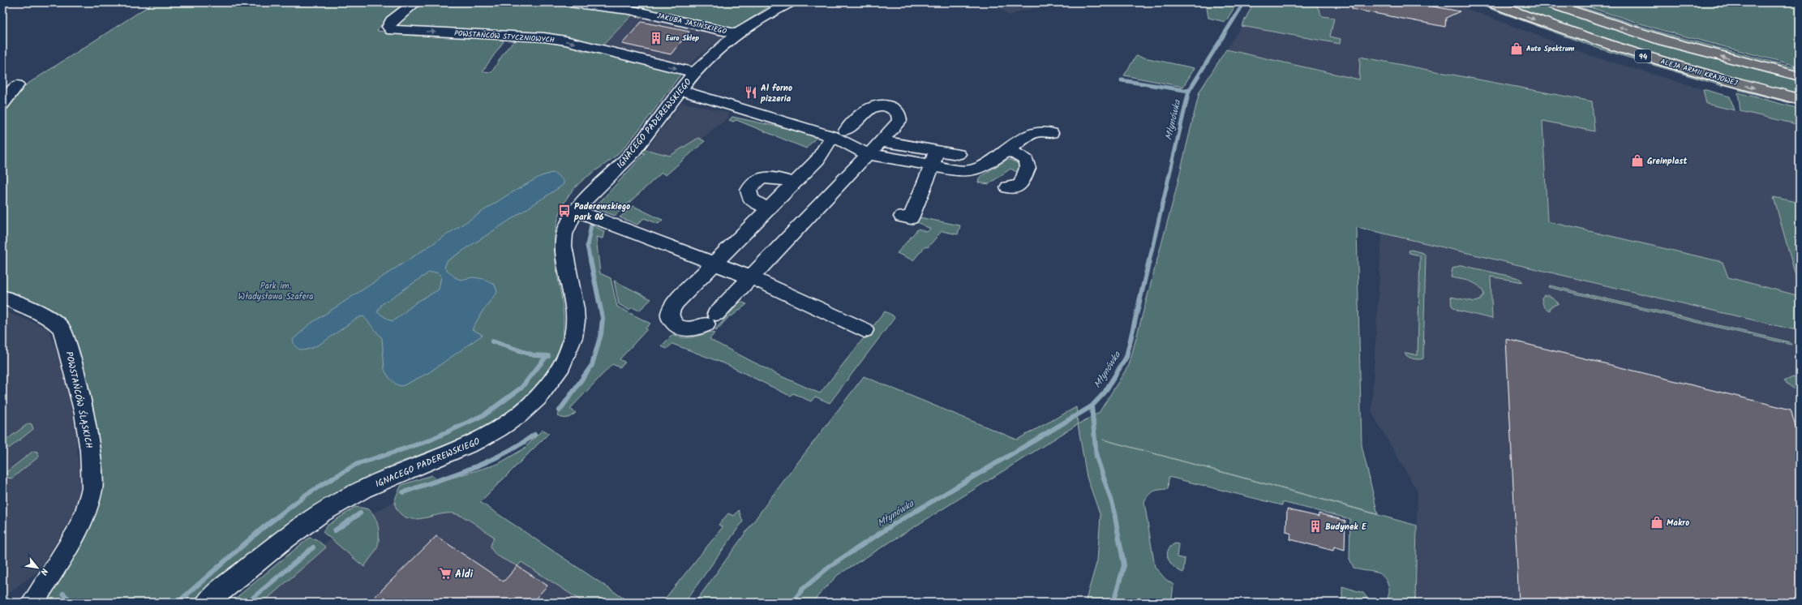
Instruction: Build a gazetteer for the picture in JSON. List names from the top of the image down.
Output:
{
  "streets": {
    "main road": ["94", "ALEJA ARMII KRAJOWEJ"],
    "street": [
      "JAKUBA JASIŃSKIEGO",
      "POWSTAŃCÓW STYCZNIOWYCH",
      "IGNACEGO PADEREWSKIEGO",
      "POWSTAŃCÓW ŚLĄSKICH"
    ]
  },
  "crossings": [
    ["JAKUBA JASIŃSKIEGO", "IGNACEGO PADEREWSKIEGO"],
    ["POWSTAŃCÓW STYCZNIOWYCH", "IGNACEGO PADEREWSKIEGO"]
  ],
  "one_way": ["POWSTAŃCÓW STYCZNIOWYCH"],
  "water": ["Młynówka"],
  "parks": ["Park im. Władysława Szafera"],
  "places": {
    "building": ["Euro Sklep", "Budynek E"],
    "shop": ["Auto Spektrum", "Greinplast", "Makro"],
    "restaurant": ["Al forno pizzeria"],
    "bus stop": ["Paderewskiego park 06"],
    "supermarket": ["Aldi"]
  },
  "north": "bottom right"
}
